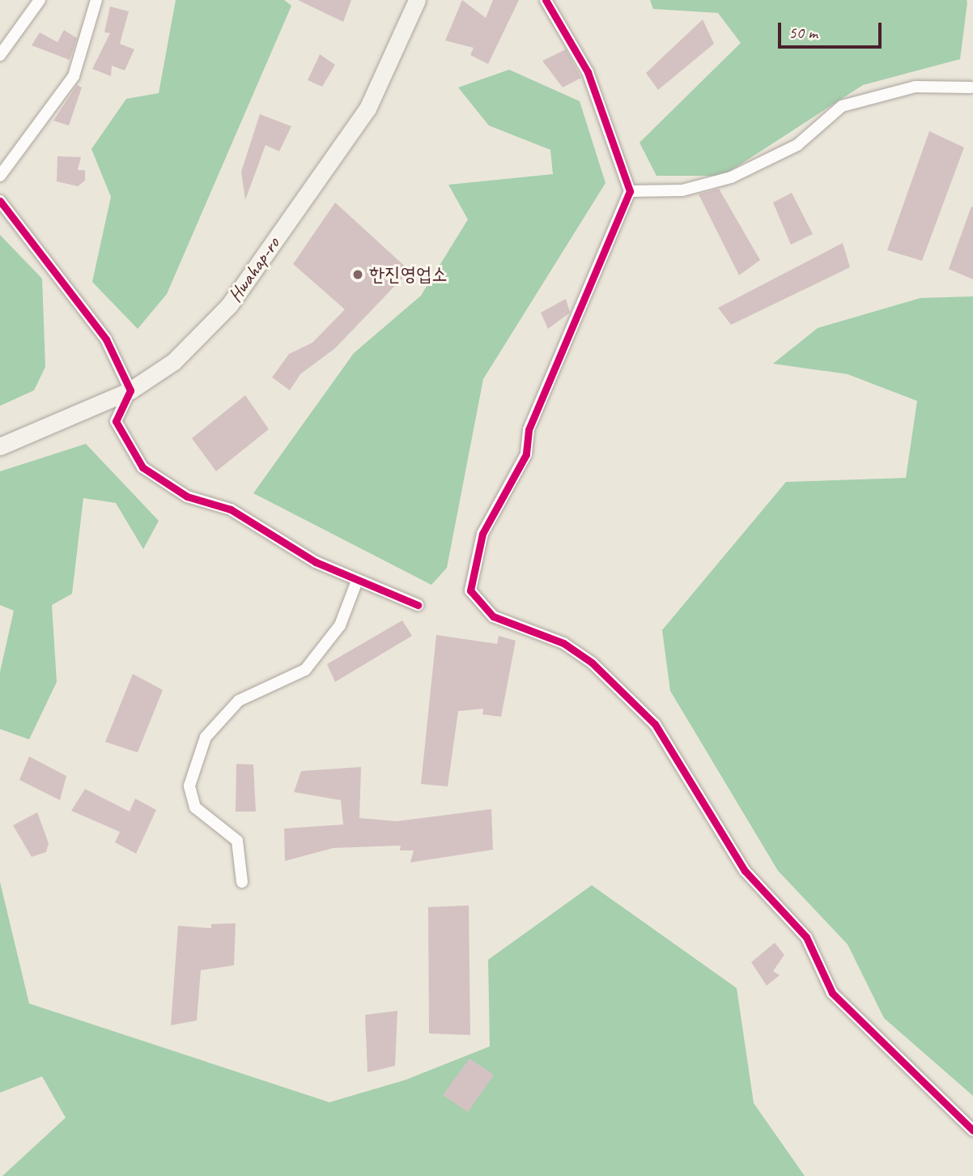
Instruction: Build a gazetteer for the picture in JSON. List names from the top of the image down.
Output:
{
  "streets": {
    "main road": ["Hwahap-ro"]
  },
  "places": ["한진영업소"],
  "scale_bar": "50 m"
}
